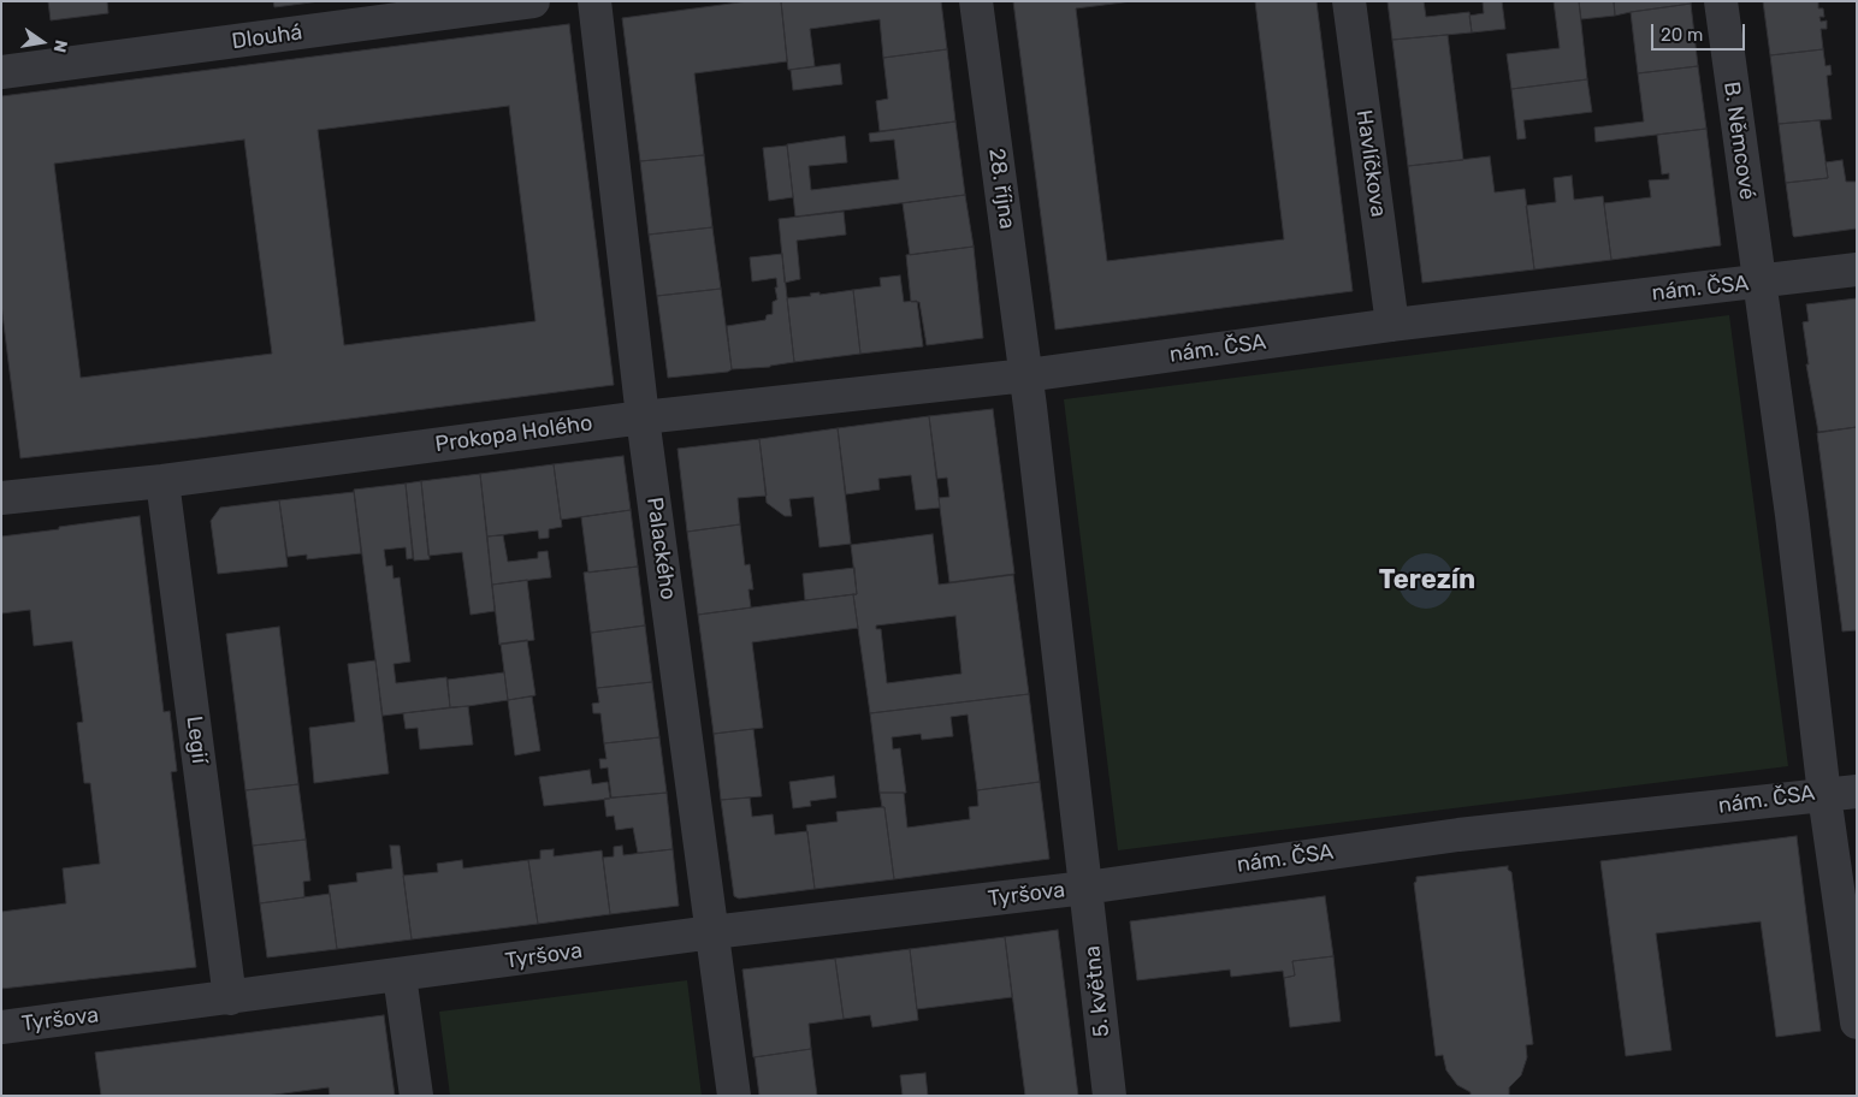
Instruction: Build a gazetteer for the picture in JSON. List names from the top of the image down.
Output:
{
  "streets": {
    "street": [
      "Dlouhá",
      "B. Němcové",
      "Havlíčkova",
      "28. října",
      "nám. ČSA",
      "Prokopa Holého",
      "Palackého",
      "Legií",
      "Tyršova",
      "5. května"
    ]
  },
  "crossings": [
    ["B. Němcové", "nám. ČSA"],
    ["Havlíčkova", "nám. ČSA"],
    ["28. října", "nám. ČSA"],
    ["28. října", "Prokopa Holého"],
    ["nám. ČSA", "Prokopa Holého"],
    ["nám. ČSA", "Tyršova"],
    ["nám. ČSA", "5. května"],
    ["Prokopa Holého", "Palackého"],
    ["Prokopa Holého", "Legií"],
    ["Palackého", "Tyršova"],
    ["Legií", "Tyršova"],
    ["Tyršova", "5. května"]
  ],
  "districts": ["Terezín"],
  "scale_bar": "20 m",
  "north": "right"
}
